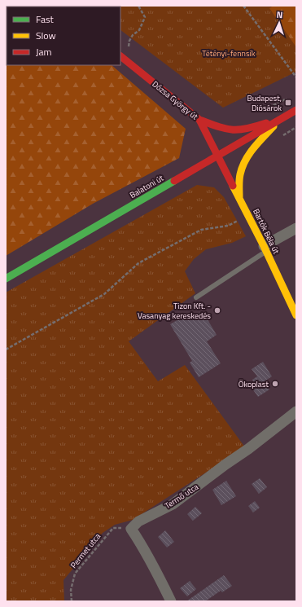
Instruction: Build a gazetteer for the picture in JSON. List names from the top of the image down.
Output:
{
  "streets": {
    "street": [
      "Dózsa György út",
      "Balatoni út",
      "Bartók Béla út",
      "Termő utca"
    ],
    "path": ["Permet utca"]
  },
  "crossings": [
    ["Dózsa György út", "Balatoni út"],
    ["Dózsa György út", "Bartók Béla út"],
    ["Balatoni út", "Bartók Béla út"],
    ["Termő utca", "Permet utca"]
  ],
  "parks": ["Tétényi-fennsík"],
  "places": {
    "transit": ["Budapest, Diósárok"],
    "other": ["Tizon Kft. - Vasanyag kereskedés", "Ökoplast"]
  },
  "legend": ["Fast", "Slow", "Jam"],
  "north": "top"
}
